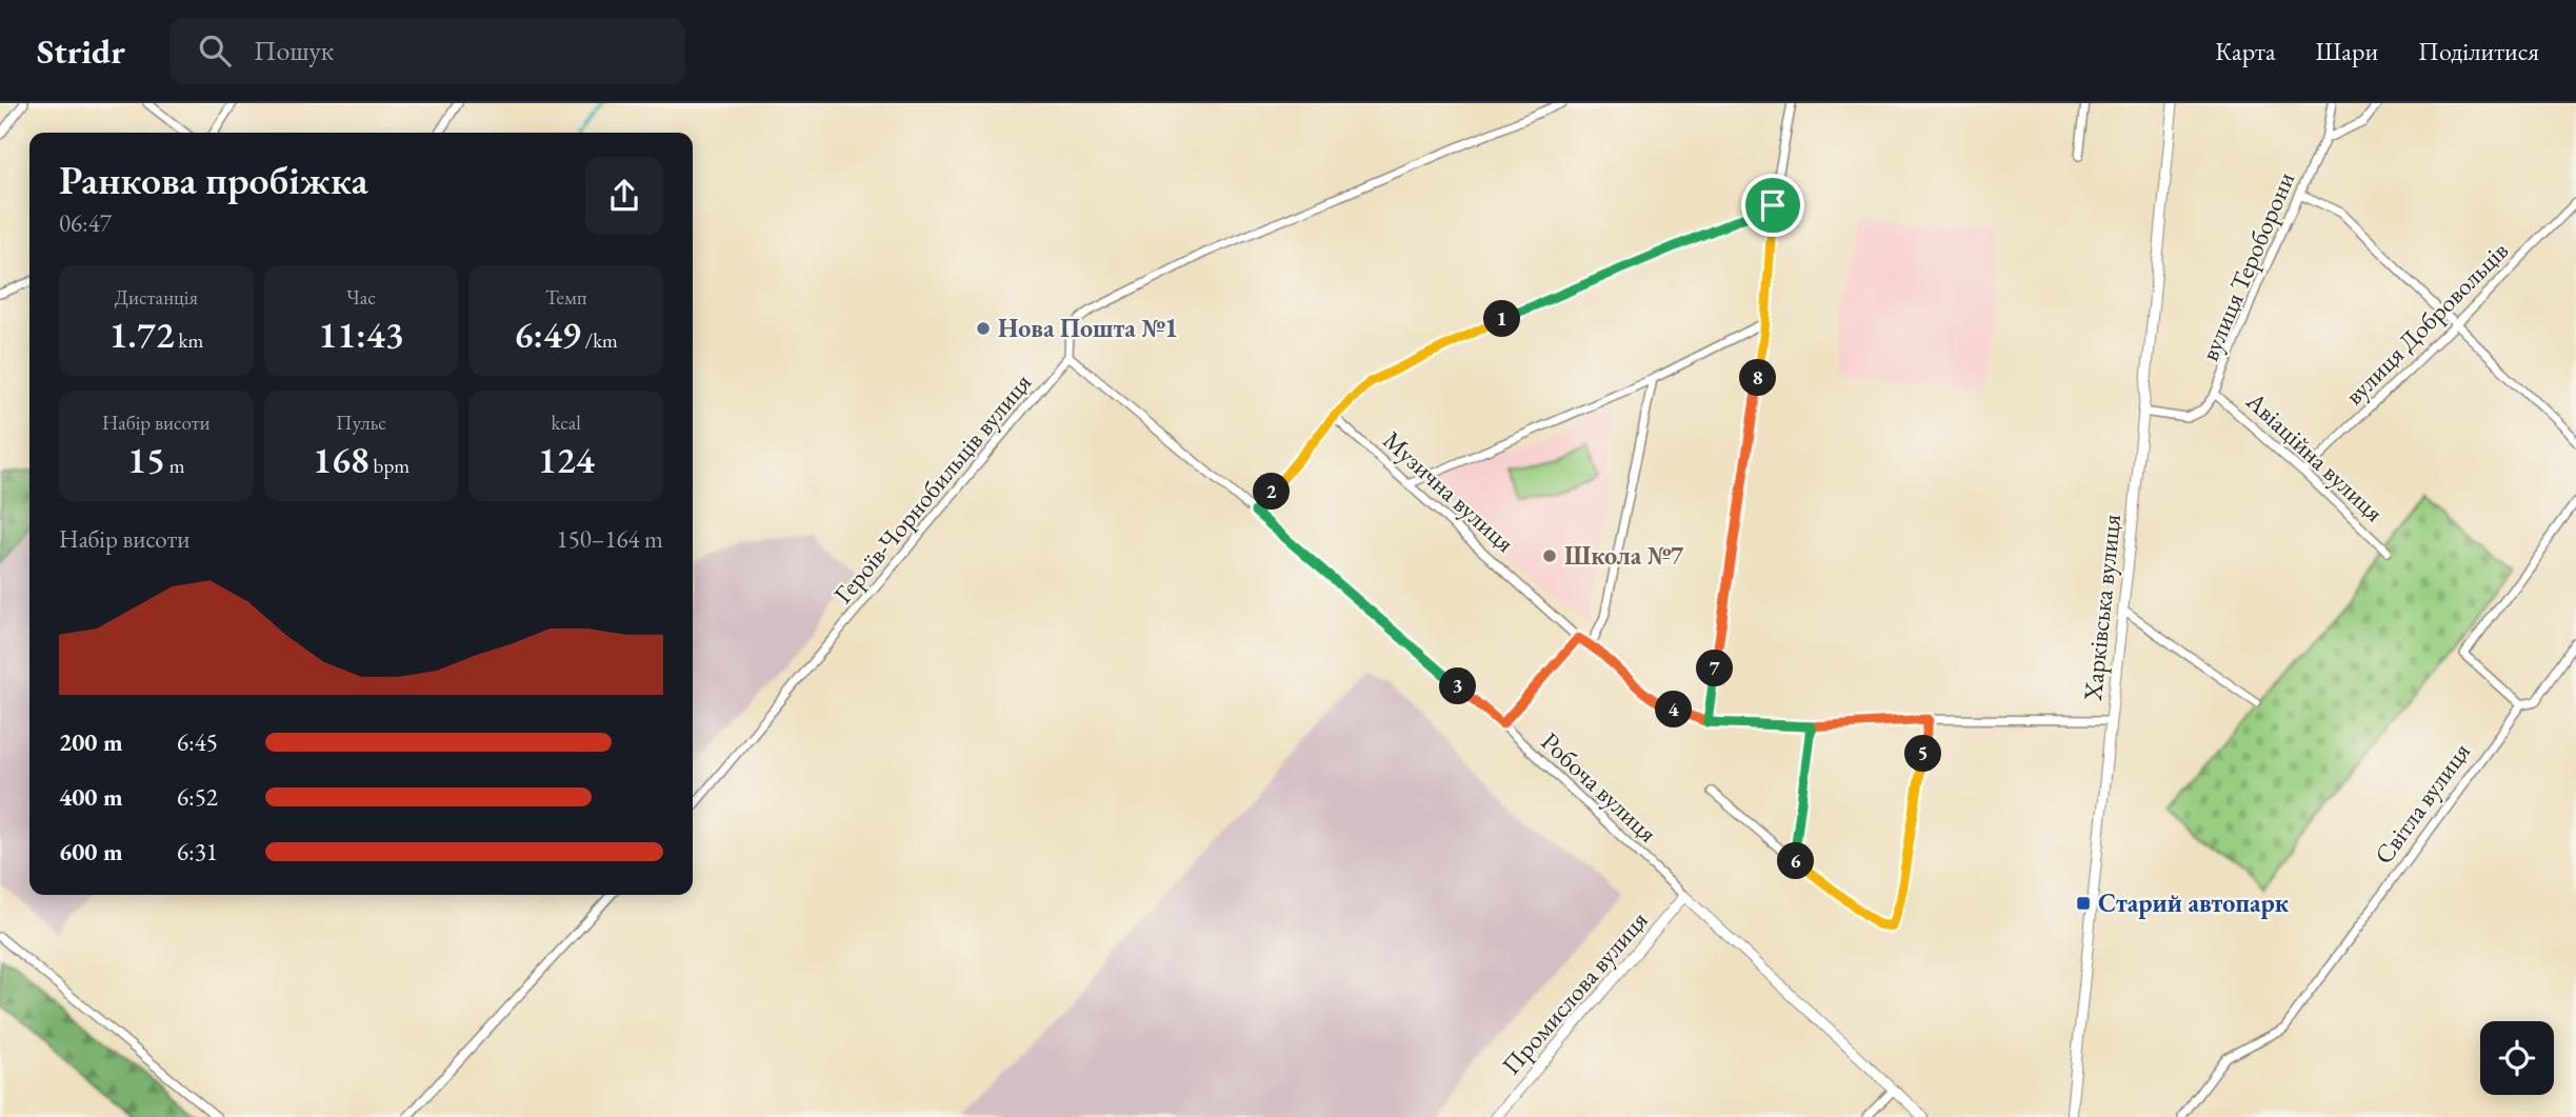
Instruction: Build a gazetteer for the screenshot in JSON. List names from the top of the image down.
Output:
{
  "streets": {
    "street": [
      "вулиця Тероборони",
      "вулиця Добровольців",
      "Авіаційна вулиця",
      "Героїв-Чорнобильців вулиця",
      "Музична вулиця",
      "Харківська вулиця",
      "Робоча вулиця",
      "Світла вулиця",
      "Промислова вулиця"
    ]
  },
  "crossings": [
    ["вулиця Тероборони", "Авіаційна вулиця"],
    ["вулиця Тероборони", "Харківська вулиця"],
    ["вулиця Добровольців", "Авіаційна вулиця"],
    ["Героїв-Чорнобильців вулиця", "Робоча вулиця"],
    ["Музична вулиця", "Харківська вулиця"],
    ["Робоча вулиця", "Промислова вулиця"]
  ],
  "places": {
    "other": ["Нова Пошта №1", "Школа №7"],
    "transit": ["Старий автопарк"]
  },
  "page": {
    "header": "Stridr",
    "search": "Пошук",
    "nav": ["Карта", "Шари", "Поділитися"],
    "heading": ["Ранкова пробіжка", "06:47"],
    "stats": [
      ["Дистанція", "1.72 km"],
      ["Час", "11:43"],
      ["Темп", "6:49 /km"],
      ["Набір висоти", "15 m"],
      ["Пульс", "168 bpm"],
      ["kcal", "124"]
    ],
    "pins": [
      "1",
      "8",
      "2",
      "7",
      "3",
      "4",
      "5",
      "6"
    ],
    "chart": ["Набір висоти", "150–164 m"],
    "list": [
      {
        "name": "200 m",
        "note": "6:45"
      },
      {
        "name": "400 m",
        "note": "6:52"
      },
      {
        "name": "600 m",
        "note": "6:31"
      }
    ]
  }
}
